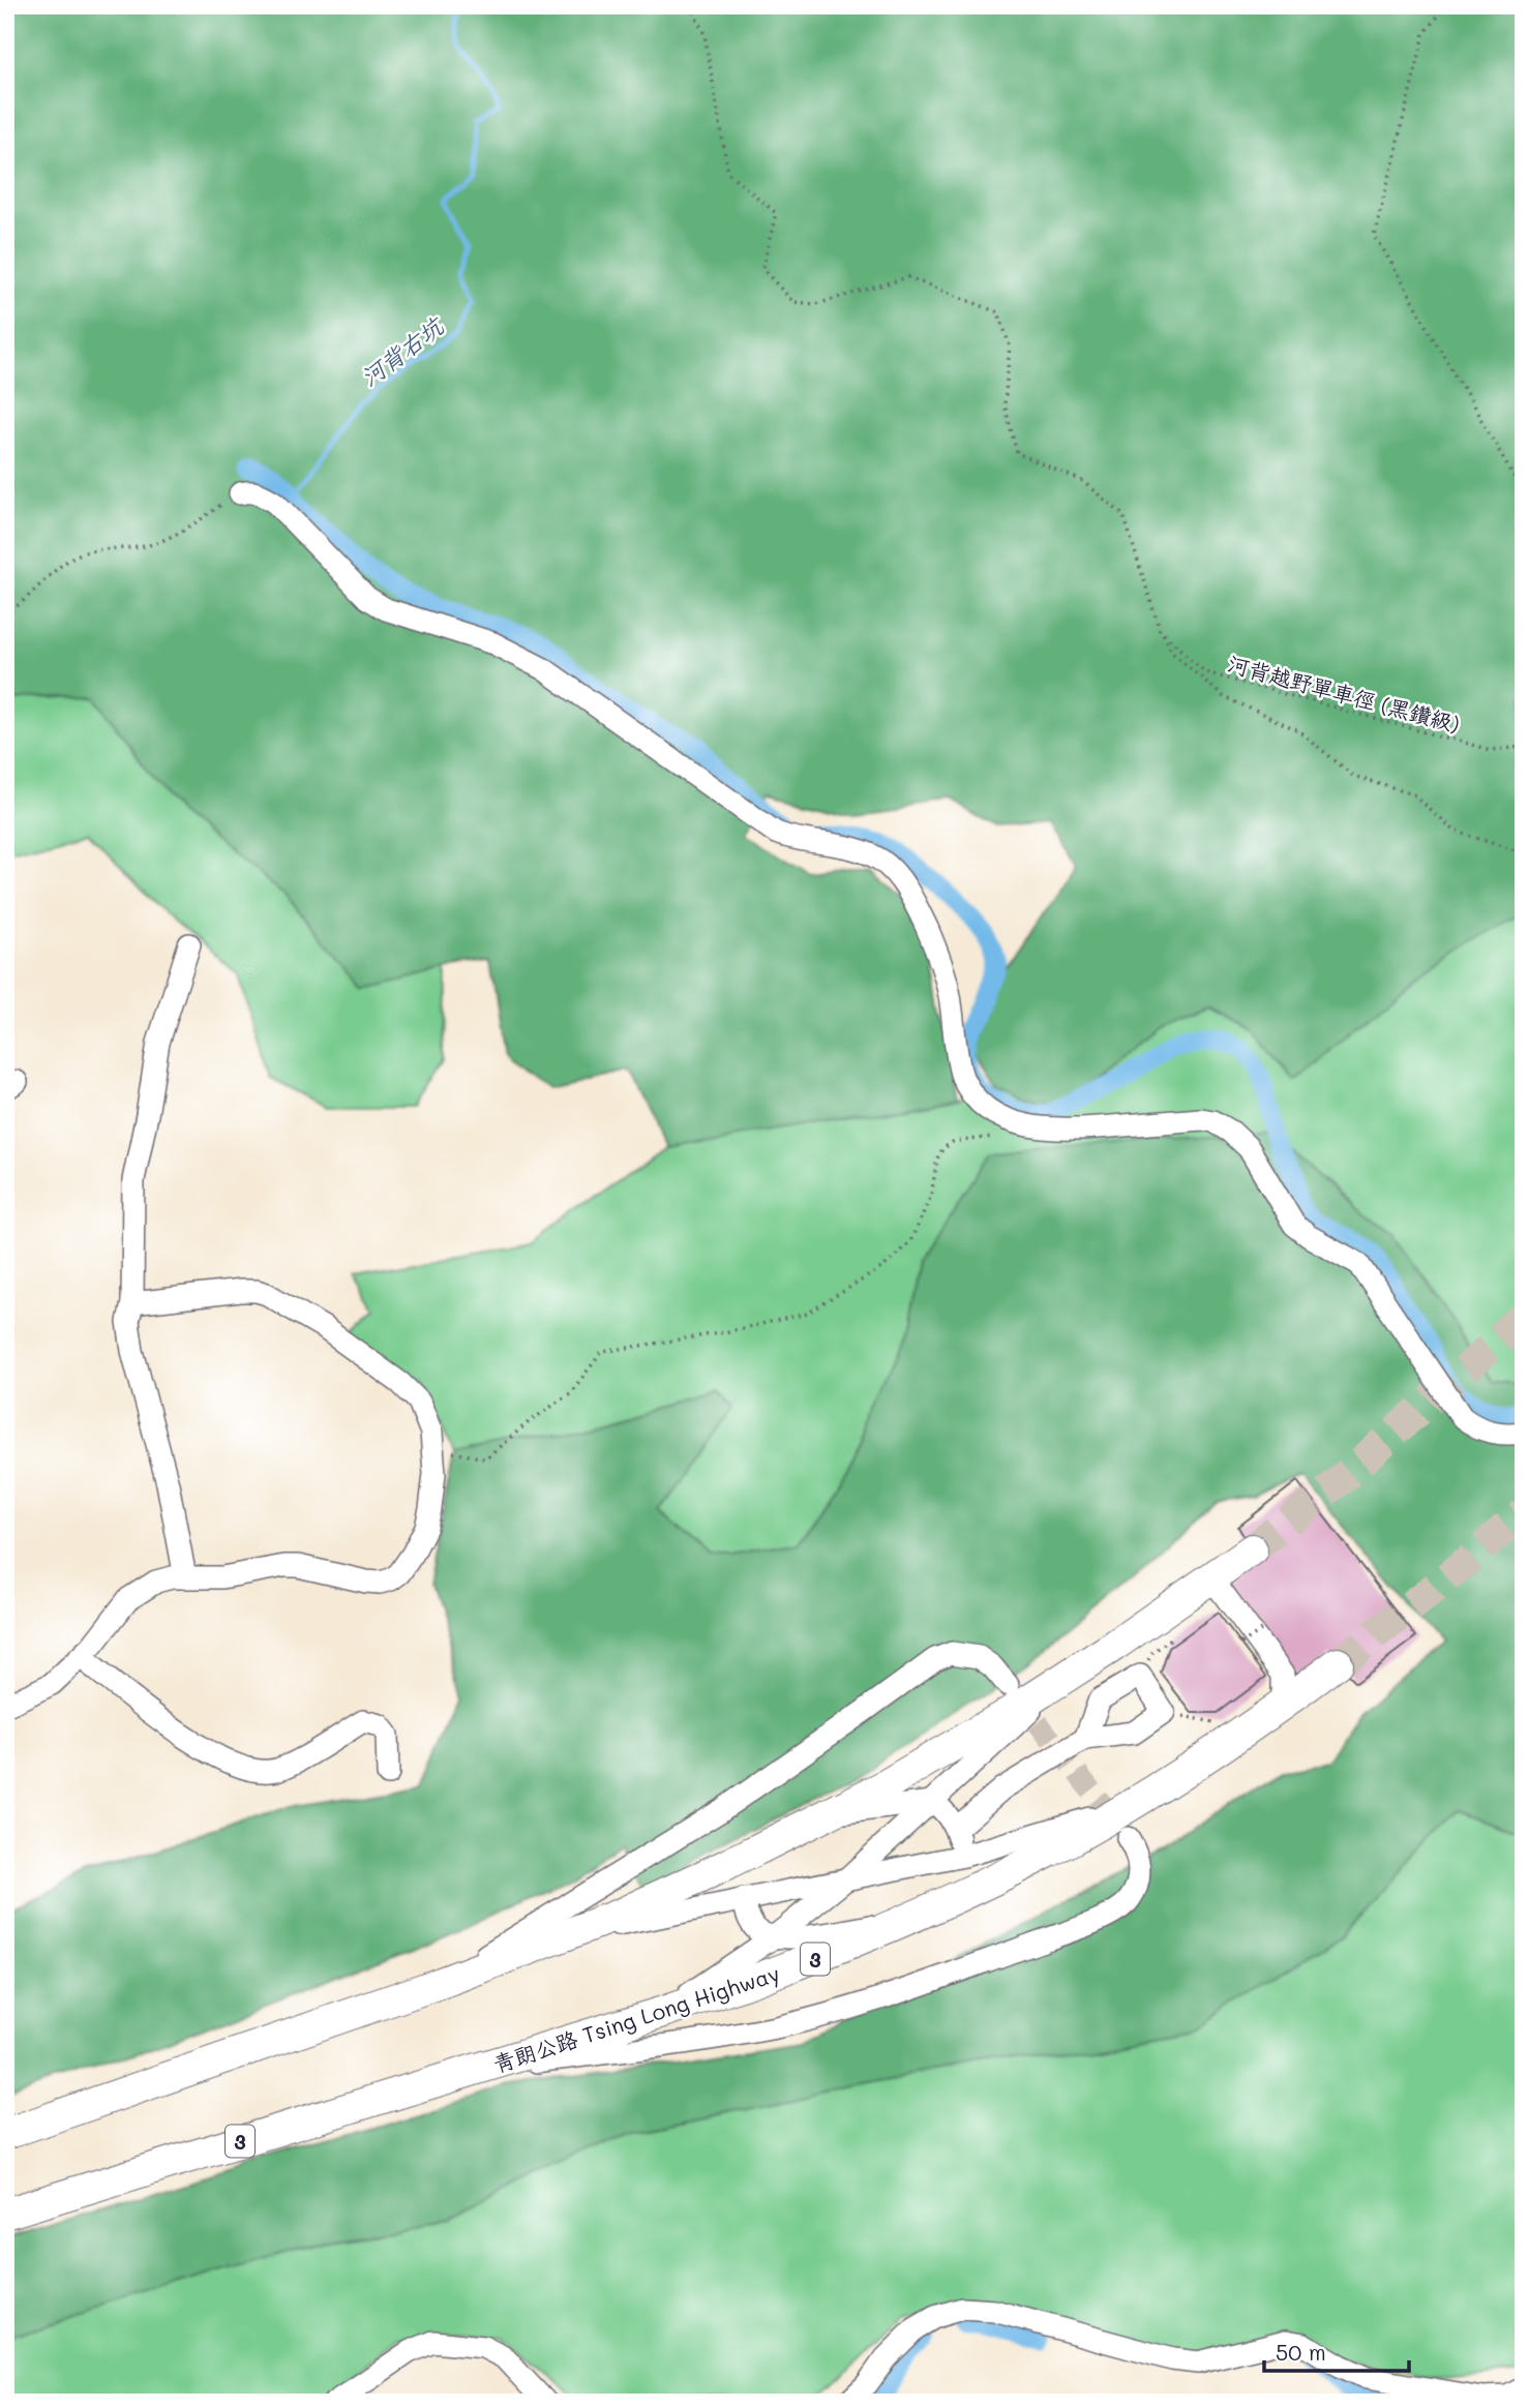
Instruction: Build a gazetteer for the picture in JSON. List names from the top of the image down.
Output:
{
  "streets": {
    "highway": ["3", "青朗公路 Tsing Long Highway"],
    "path": ["河背越野單車徑 (黑鑽級)"]
  },
  "water": ["河背右坑"],
  "scale_bar": "50 m"
}
